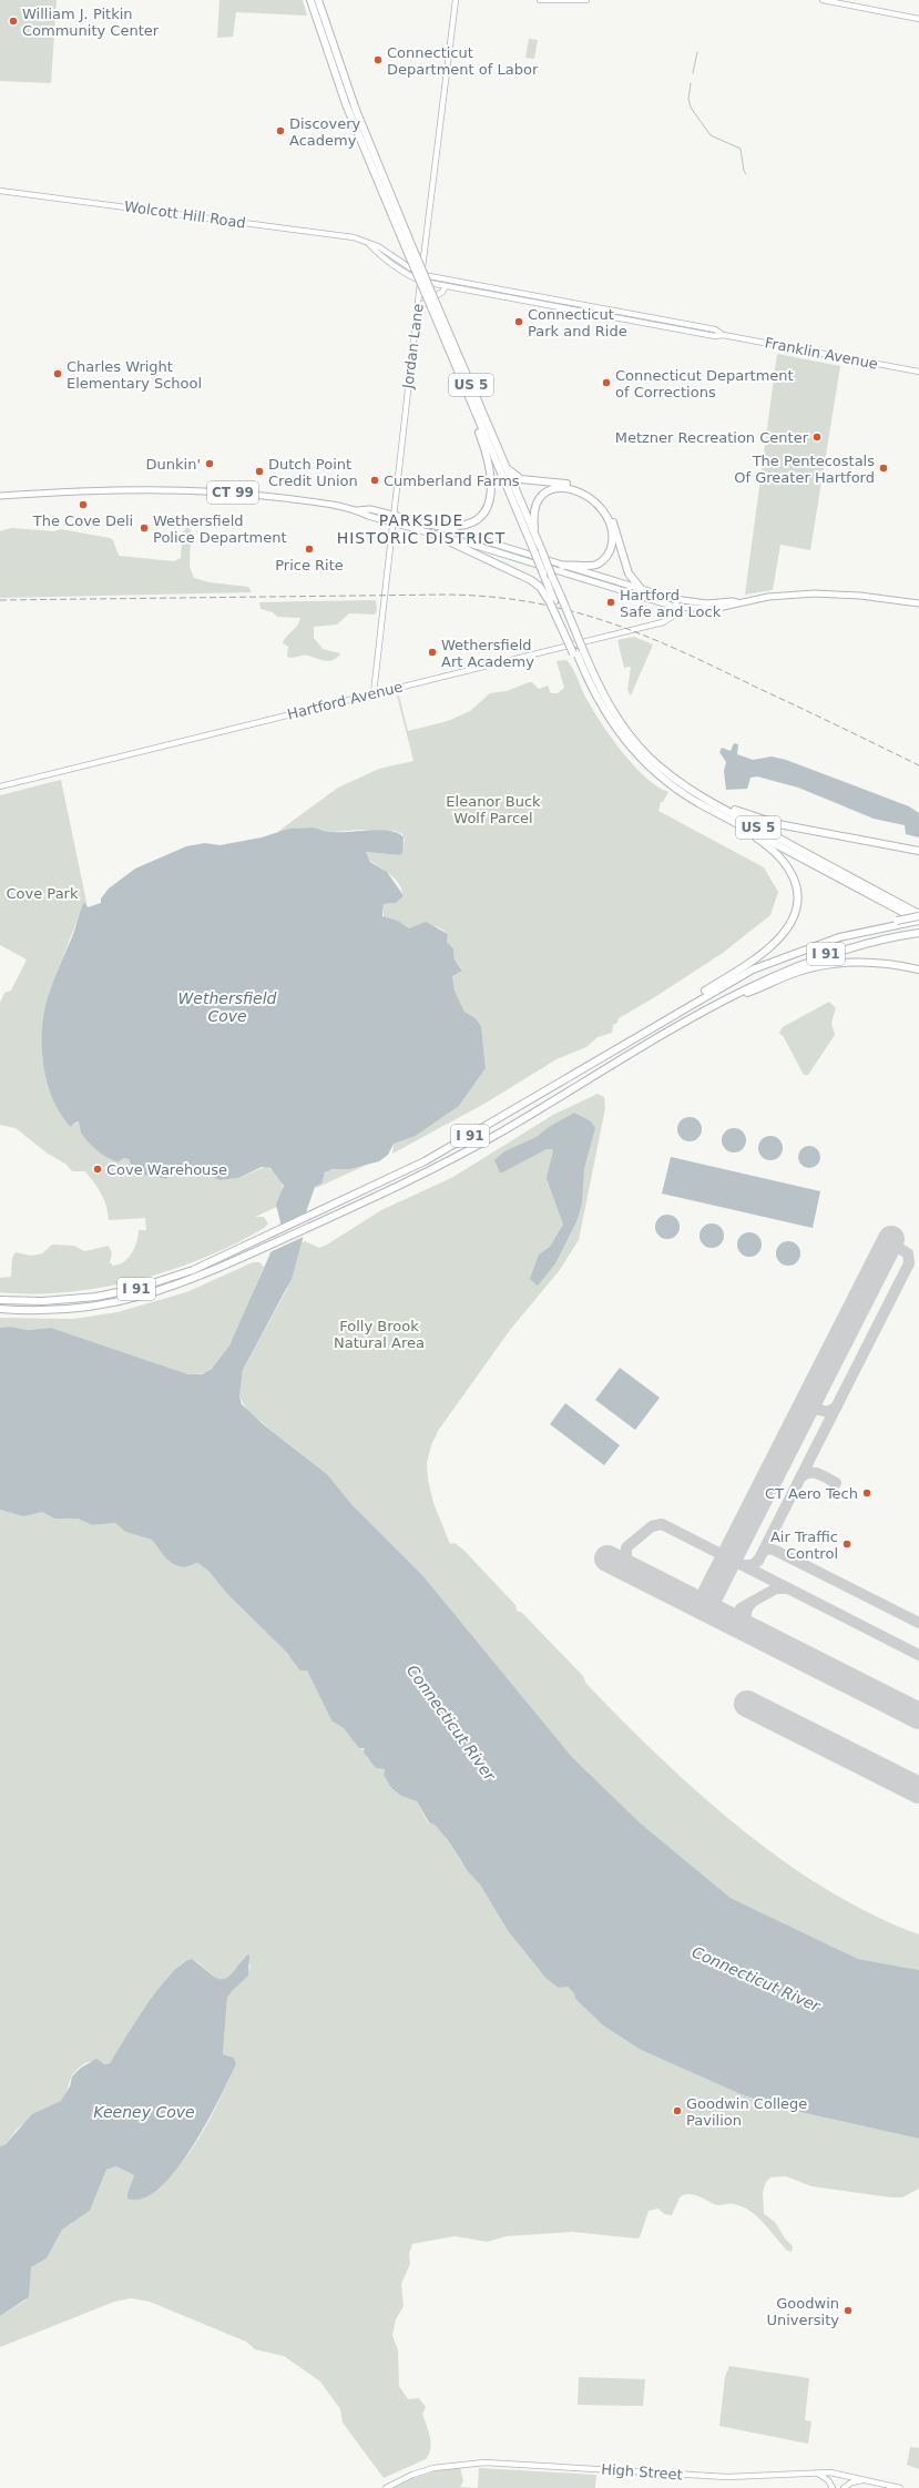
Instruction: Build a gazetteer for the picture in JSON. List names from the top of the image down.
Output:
{
  "streets": {
    "highway": ["US 5", "I 91"],
    "main road": [
      "Wolcott Hill Road",
      "Jordan Lane",
      "Franklin Avenue",
      "CT 99",
      "Hartford Avenue",
      "High Street"
    ]
  },
  "crossings": [
    ["Wolcott Hill Road", "Jordan Lane"],
    ["Wolcott Hill Road", "Franklin Avenue"],
    ["Jordan Lane", "CT 99"],
    ["Jordan Lane", "Hartford Avenue"],
    ["CT 99", "Hartford Avenue"]
  ],
  "districts": ["PARKSIDE HISTORIC DISTRICT"],
  "water": ["Wethersfield Cove", "Connecticut River", "Keeney Cove"],
  "parks": ["Eleanor Buck Wolf Parcel", "Cove Park", "Folly Brook Natural Area"],
  "places": [
    "William J. Pitkin Community Center",
    "Connecticut Department of Labor",
    "Discovery Academy",
    "Connecticut Park and Ride",
    "Charles Wright Elementary School",
    "Connecticut Department of Corrections",
    "Metzner Recreation Center",
    "Dunkin'",
    "The Pentecostals Of Greater Hartford",
    "Dutch Point Credit Union",
    "Cumberland Farms",
    "The Cove Deli",
    "Wethersfield Police Department",
    "Price Rite",
    "Hartford Safe and Lock",
    "Wethersfield Art Academy",
    "Cove Warehouse",
    "CT Aero Tech",
    "Air Traffic Control",
    "Goodwin College Pavilion",
    "Goodwin University"
  ]
}
